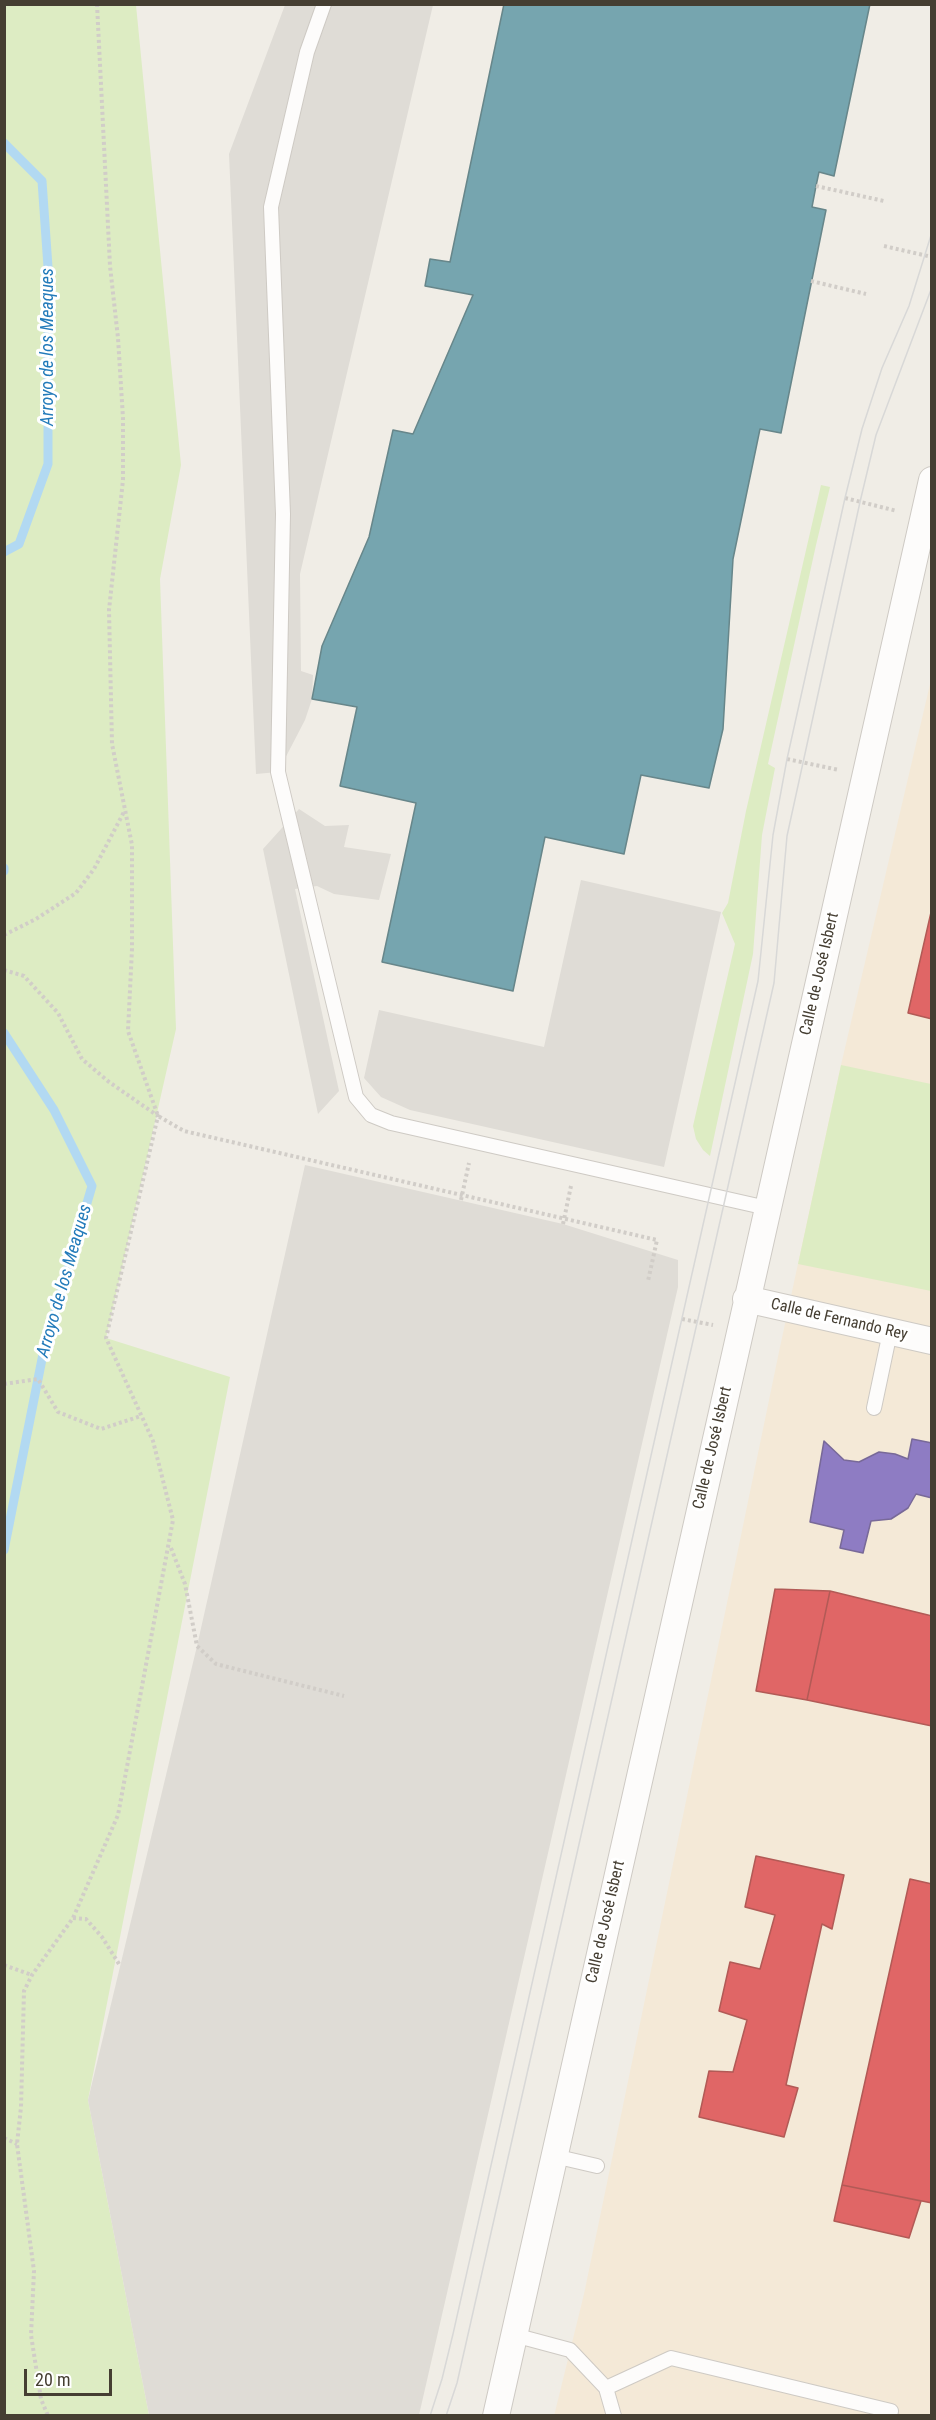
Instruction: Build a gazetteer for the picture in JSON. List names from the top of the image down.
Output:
{
  "streets": {
    "street": ["Calle de José Isbert", "Calle de Fernando Rey"]
  },
  "crossings": [
    ["Calle de José Isbert", "Calle de Fernando Rey"]
  ],
  "water": ["Arroyo de los Meaques"],
  "scale_bar": "20 m"
}
